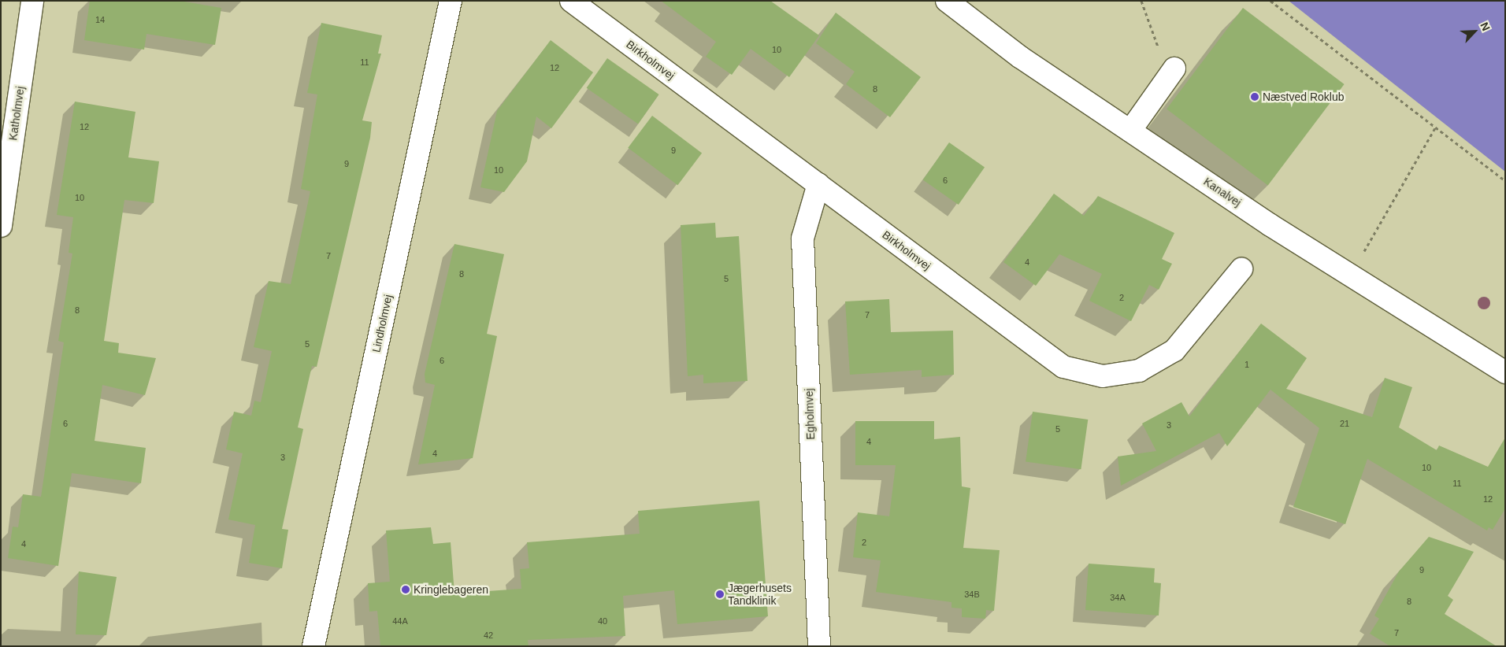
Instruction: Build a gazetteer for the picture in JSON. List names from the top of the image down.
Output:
{
  "streets": {
    "street": [
      "Birkholmvej",
      "Katholmvej",
      "Kanalvej",
      "Lindholmvej",
      "Egholmvej"
    ]
  },
  "crossings": [
    ["Birkholmvej", "Egholmvej"]
  ],
  "places": ["Næstved Roklub", "Kringlebageren", "Jægerhusets Tandklinik"],
  "house_numbers": [
    "14",
    "10",
    "11",
    "12",
    "8",
    "12",
    "9",
    "9",
    "10",
    "6",
    "10",
    "7",
    "4",
    "8",
    "5",
    "2",
    "8",
    "7",
    "5",
    "6",
    "1",
    "6",
    "21",
    "3",
    "5",
    "4",
    "4",
    "3",
    "10",
    "11",
    "12",
    "2",
    "4",
    "9",
    "34B",
    "34A",
    "8",
    "44A",
    "40",
    "7",
    "42"
  ],
  "north": "top right"
}
